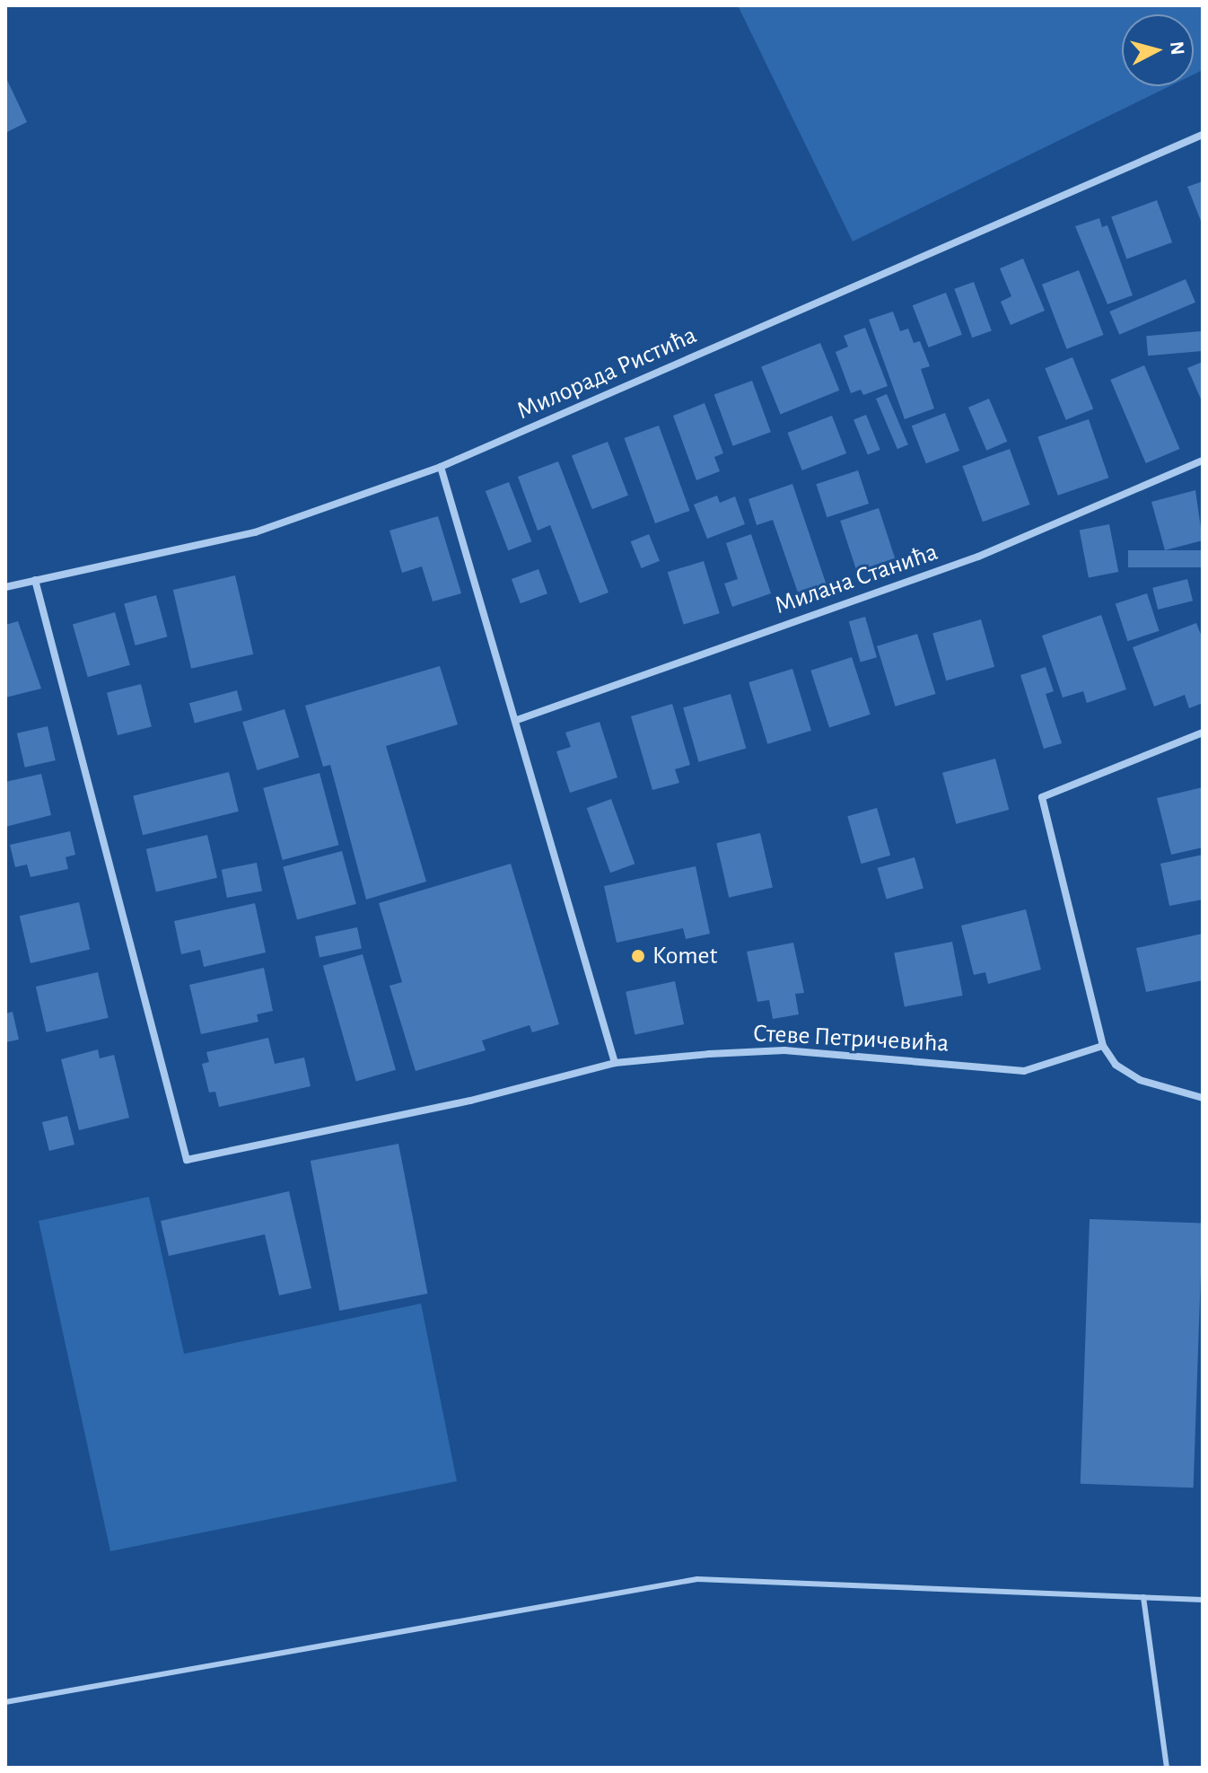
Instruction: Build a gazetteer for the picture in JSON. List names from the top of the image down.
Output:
{
  "streets": {
    "street": ["Милорада Ристића", "Милана Станића", "Стеве Петричевића"]
  },
  "crossings": [
    ["Милорада Ристића", "Стеве Петричевића"]
  ],
  "places": ["Komet"],
  "north": "right"
}
